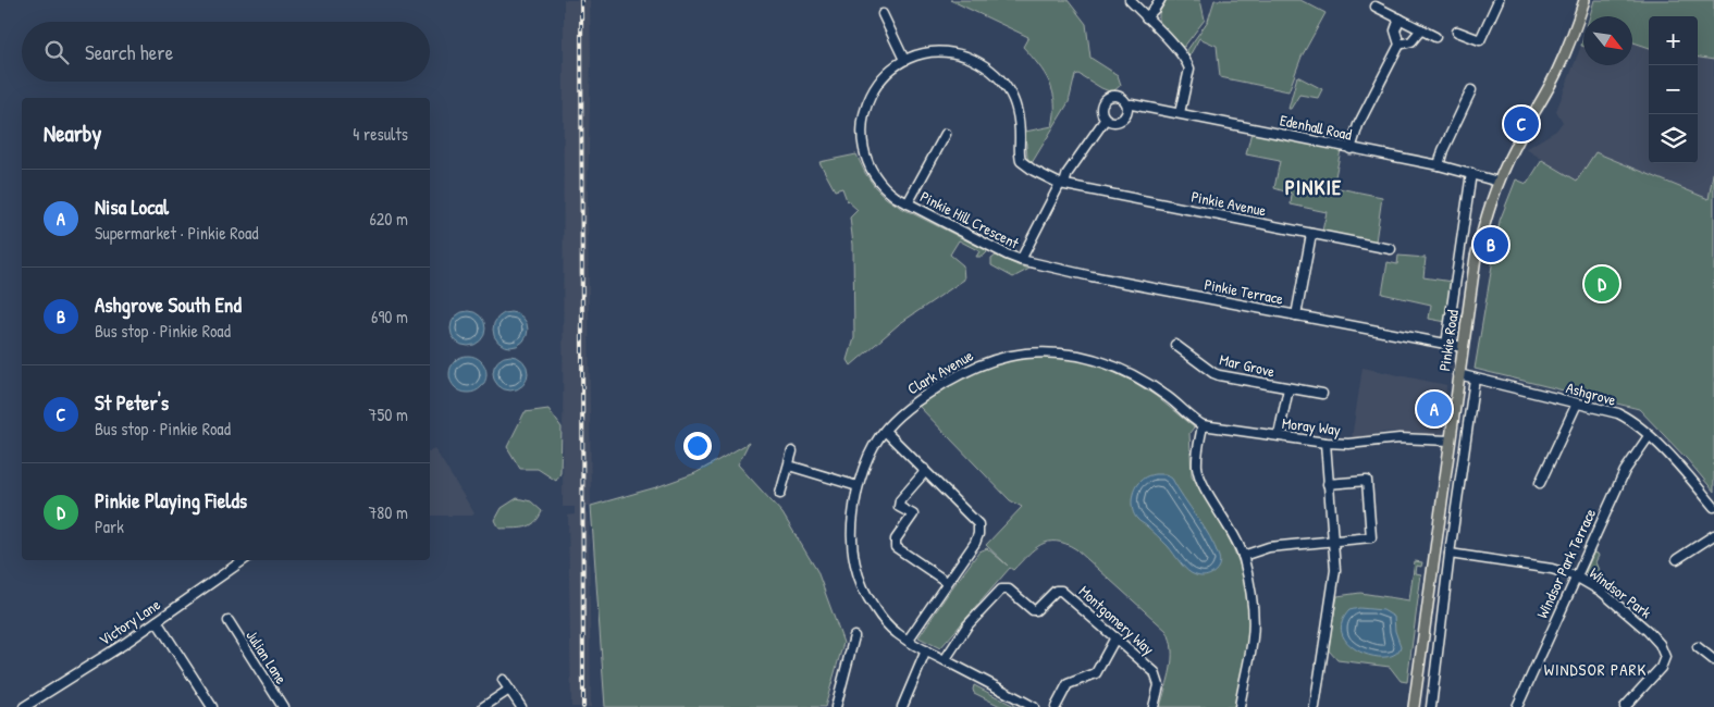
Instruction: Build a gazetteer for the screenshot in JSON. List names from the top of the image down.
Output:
{
  "streets": {
    "main road": ["Pinkie Road"],
    "street": [
      "Edenhall Road",
      "Pinkie Avenue",
      "Pinkie Hill Crescent",
      "Pinkie Terrace",
      "Mar Grove",
      "Clark Avenue",
      "Ashgrove",
      "Moray Way",
      "Windsor Park Terrace",
      "Windsor Park",
      "Montgomery Way",
      "Victory Lane",
      "Julian Lane"
    ]
  },
  "crossings": [
    ["Edenhall Road", "Pinkie Road"],
    ["Pinkie Avenue", "Pinkie Hill Crescent"],
    ["Pinkie Hill Crescent", "Pinkie Terrace"],
    ["Pinkie Terrace", "Pinkie Road"],
    ["Pinkie Road", "Ashgrove"],
    ["Pinkie Road", "Moray Way"],
    ["Pinkie Road", "Windsor Park"],
    ["Mar Grove", "Moray Way"],
    ["Clark Avenue", "Moray Way"],
    ["Clark Avenue", "Montgomery Way"],
    ["Ashgrove", "Windsor Park Terrace"],
    ["Windsor Park Terrace", "Windsor Park"]
  ],
  "districts": ["PINKIE", "WINDSOR PARK"],
  "north": "bottom right",
  "page": {
    "map_buttons": ["+", "−"],
    "search": "Search here",
    "heading": ["Nearby", "4 results"],
    "pins": [
      "C",
      "B",
      "D",
      "A"
    ],
    "list": [
      {
        "mark": "A",
        "name": "Nisa Local",
        "note": "Supermarket · Pinkie Road",
        "value": "620 m"
      },
      {
        "mark": "B",
        "name": "Ashgrove South End",
        "note": "Bus stop · Pinkie Road",
        "value": "690 m"
      },
      {
        "mark": "C",
        "name": "St Peter's",
        "note": "Bus stop · Pinkie Road",
        "value": "750 m"
      },
      {
        "mark": "D",
        "name": "Pinkie Playing Fields",
        "note": "Park",
        "value": "780 m"
      }
    ]
  }
}
